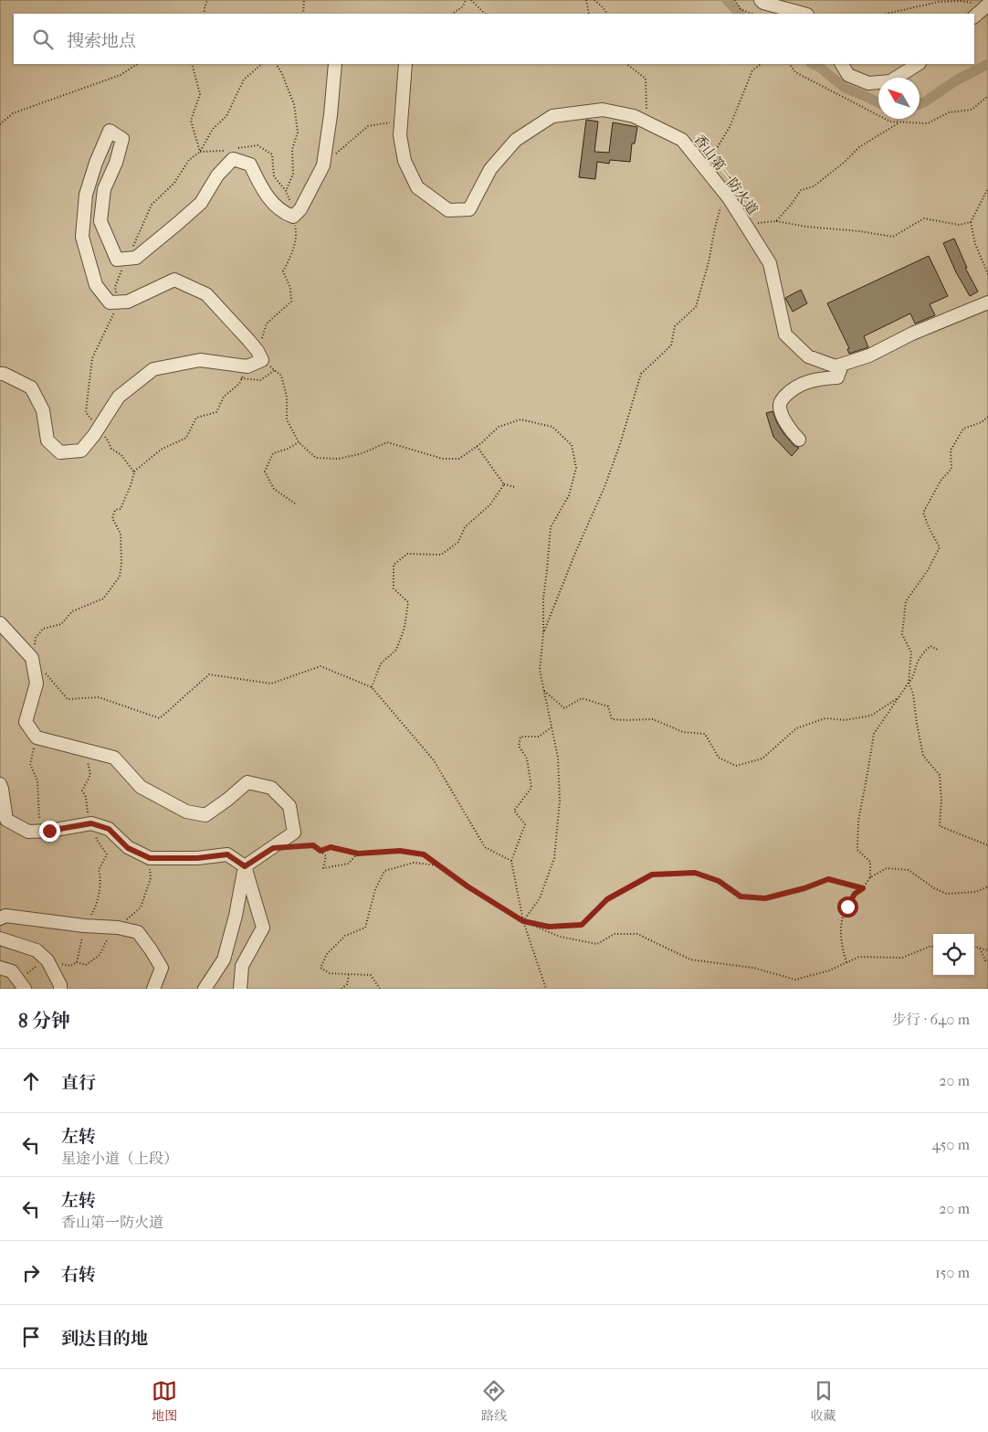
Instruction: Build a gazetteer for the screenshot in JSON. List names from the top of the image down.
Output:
{
  "streets": {
    "street": ["香山第一防火道"]
  },
  "north": "top left",
  "page": {
    "search": "搜索地点",
    "heading": ["8 分钟", "步行 · 640 m"],
    "list": [
      ["直行", "20 m"],
      ["左转", "星途小道（上段）", "450 m"],
      ["左转", "香山第一防火道", "20 m"],
      ["右转", "150 m"],
      "到达目的地"
    ],
    "nav": ["地图", "路线", "收藏"]
  }
}
